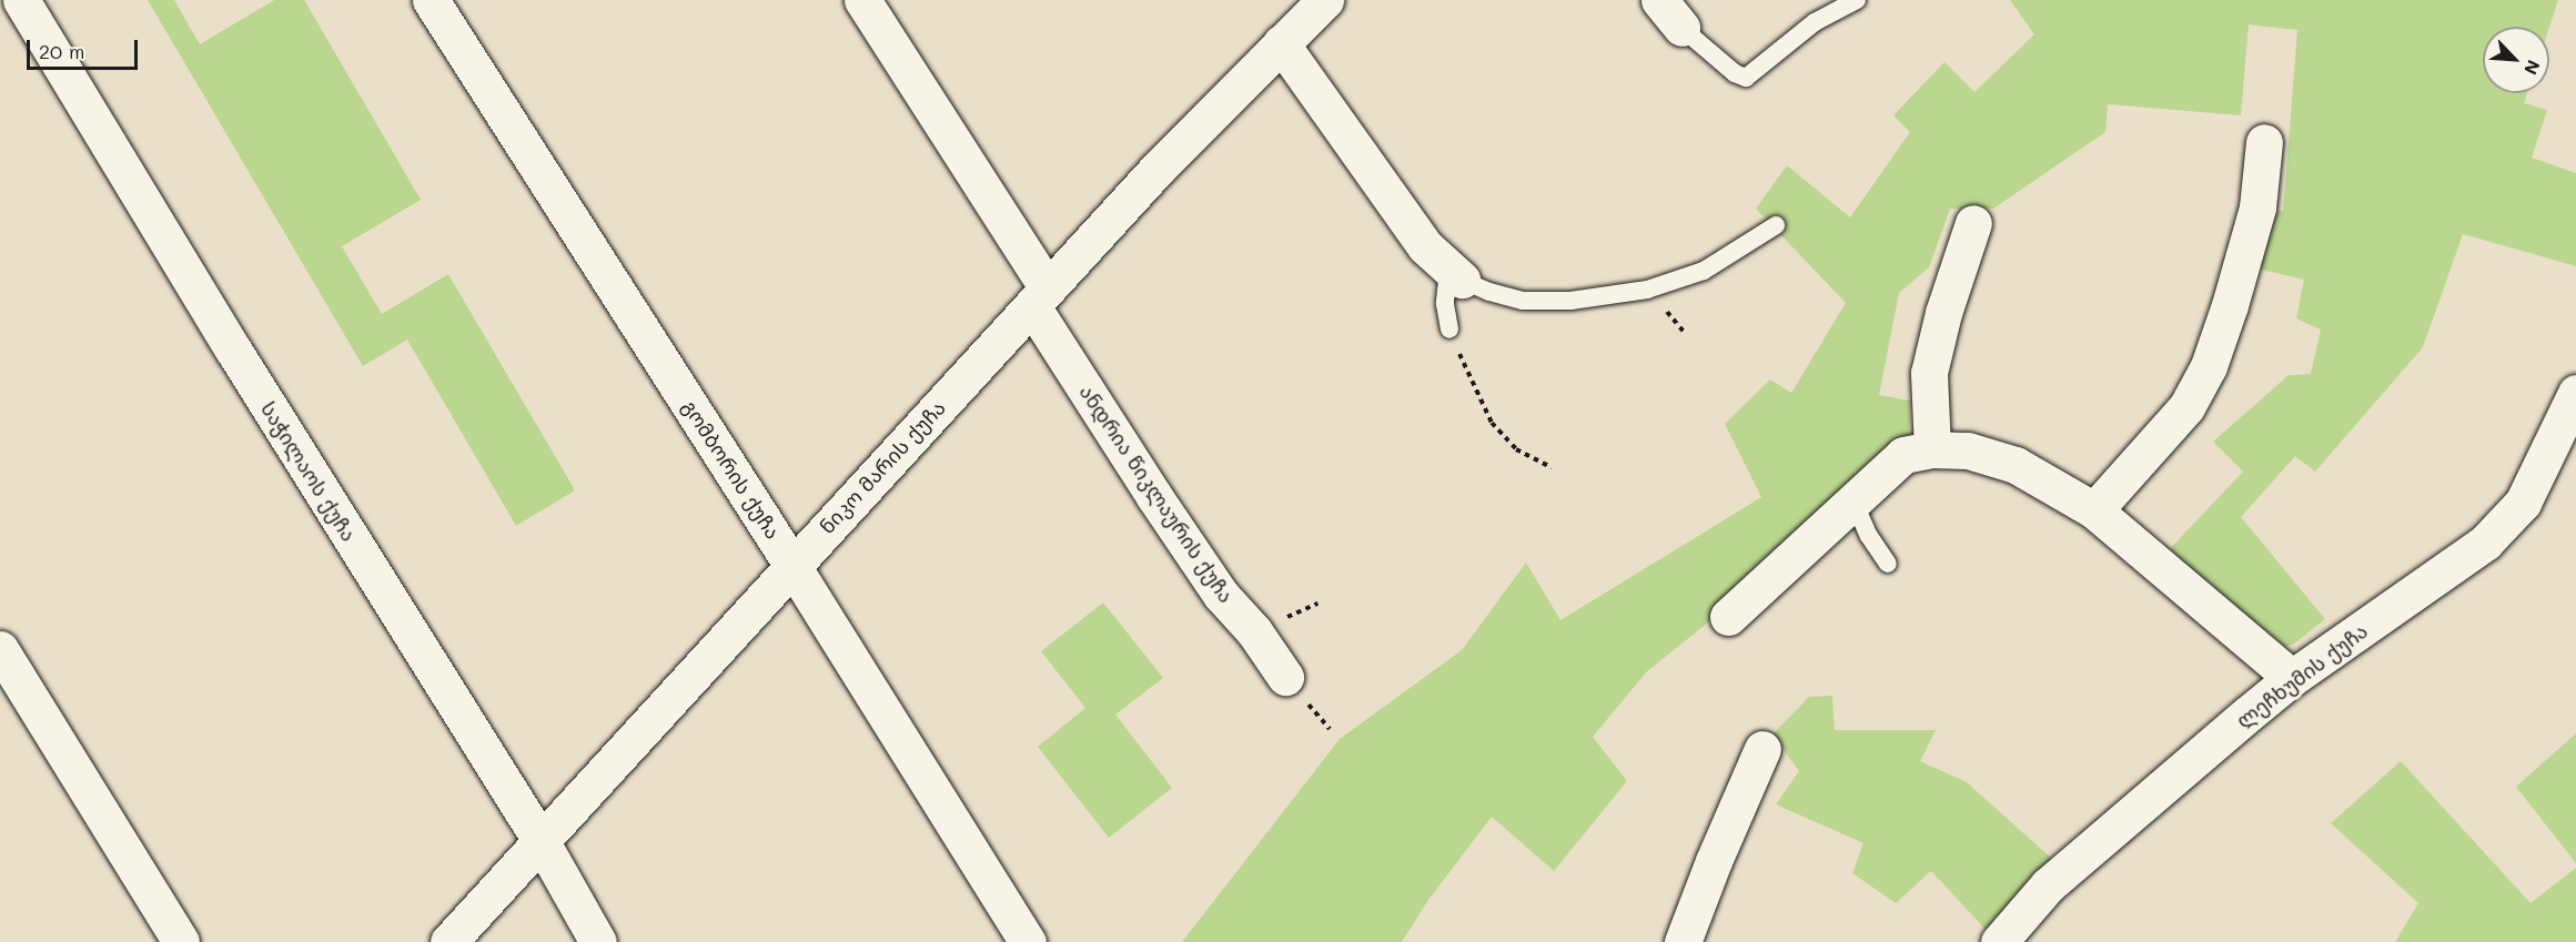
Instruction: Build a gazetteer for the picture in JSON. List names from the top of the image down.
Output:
{
  "streets": {
    "street": [
      "ნიკო მარის ქუჩა",
      "გომბორის ქუჩა",
      "საჭილაოს ქუჩა",
      "ანდრია წიკლაურის ქუჩა",
      "ლეჩხუმის ქუჩა"
    ]
  },
  "crossings": [
    ["ნიკო მარის ქუჩა", "გომბორის ქუჩა"],
    ["ნიკო მარის ქუჩა", "საჭილაოს ქუჩა"],
    ["ნიკო მარის ქუჩა", "ანდრია წიკლაურის ქუჩა"]
  ],
  "scale_bar": "20 m",
  "north": "bottom right"
}
